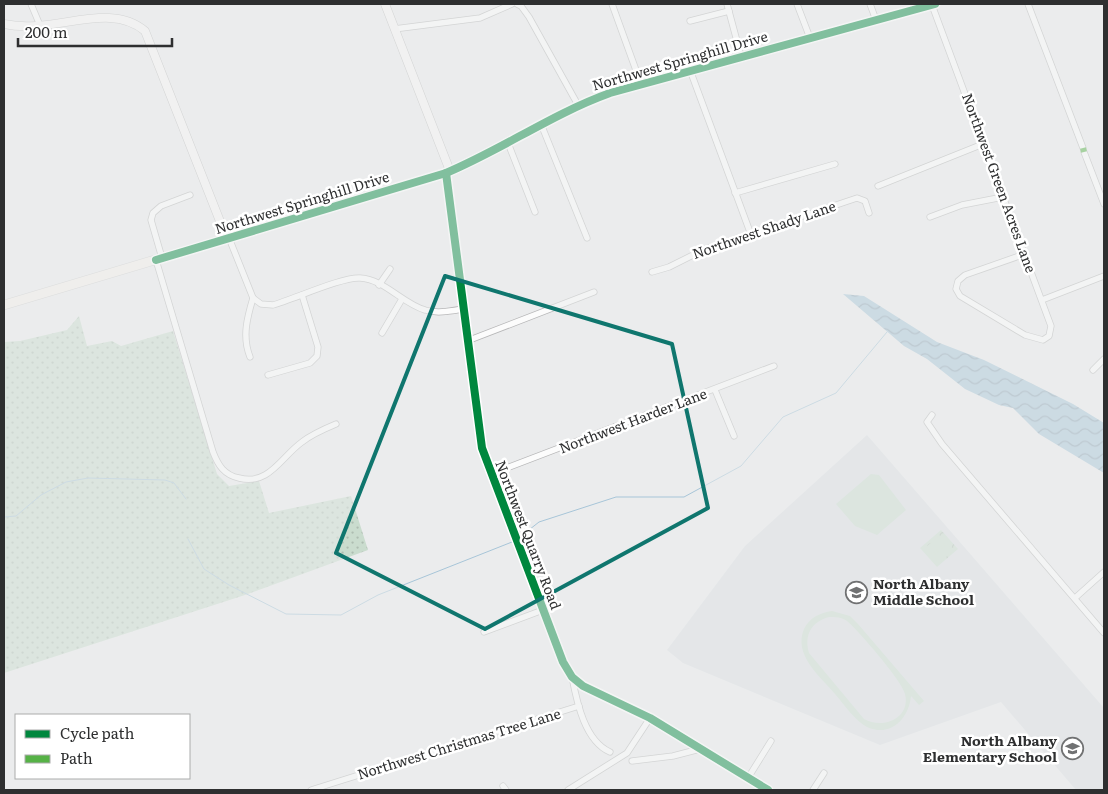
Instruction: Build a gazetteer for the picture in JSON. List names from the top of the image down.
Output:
{
  "streets": {
    "main road": ["Northwest Springhill Drive"],
    "street": [
      "Northwest Green Acres Lane",
      "Northwest Shady Lane",
      "Northwest Harder Lane",
      "Northwest Quarry Road",
      "Northwest Christmas Tree Lane"
    ]
  },
  "crossings": [
    ["Northwest Springhill Drive", "Northwest Green Acres Lane"],
    ["Northwest Springhill Drive", "Northwest Quarry Road"],
    ["Northwest Harder Lane", "Northwest Quarry Road"],
    ["Northwest Quarry Road", "Northwest Christmas Tree Lane"]
  ],
  "places": {
    "school or university": ["North Albany Middle School", "North Albany Elementary School"]
  },
  "legend": ["Cycle path", "Path"],
  "scale_bar": "200 m"
}
